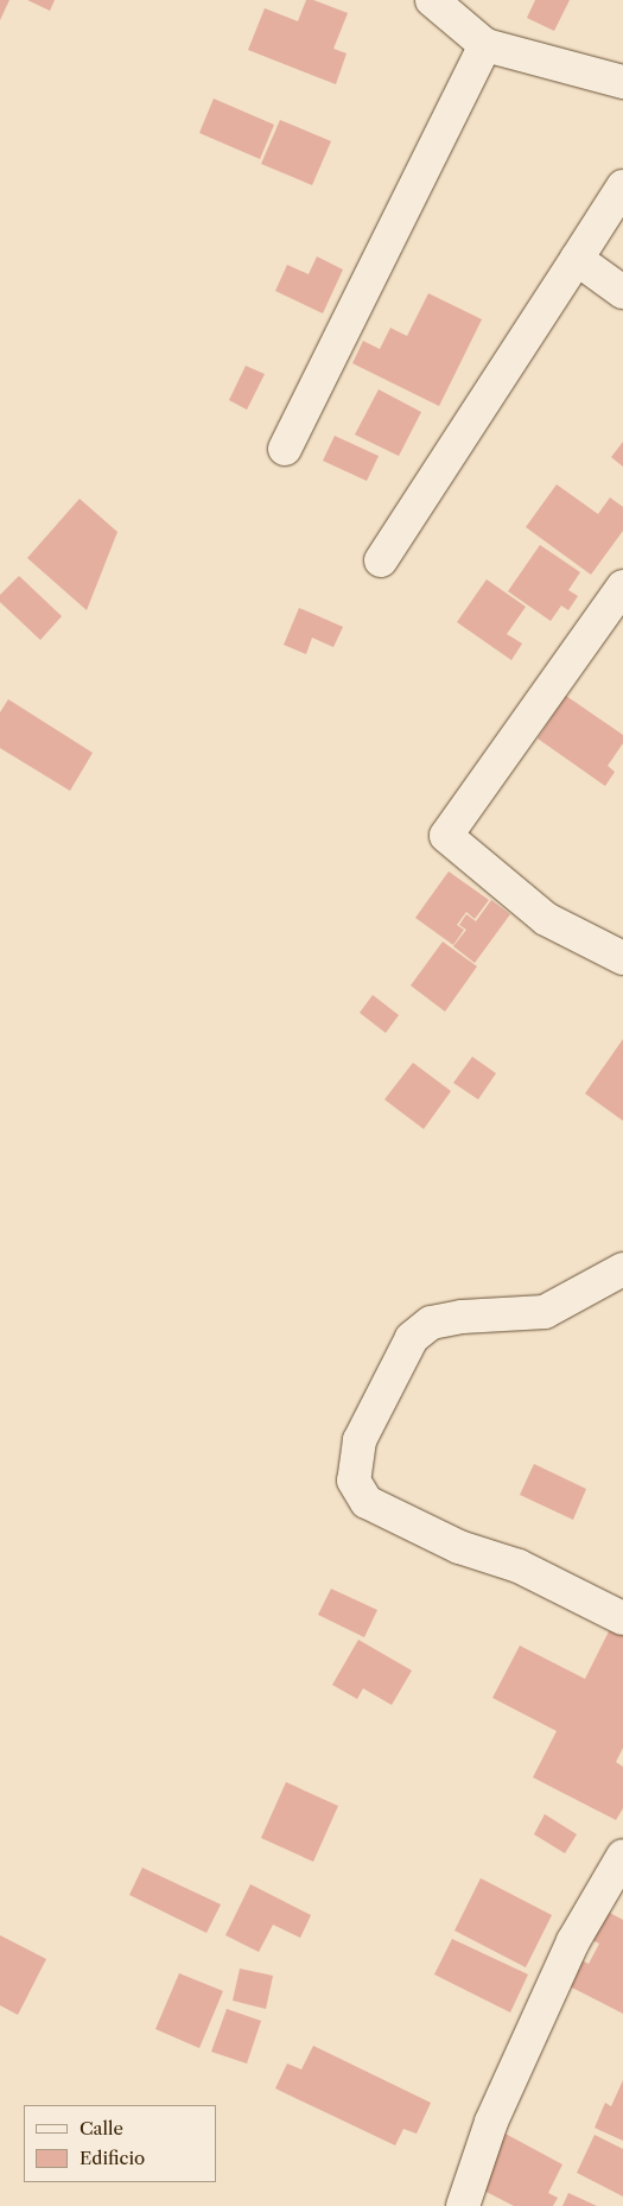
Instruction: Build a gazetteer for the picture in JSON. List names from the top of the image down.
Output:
{
  "legend": ["Calle", "Edificio"]
}
